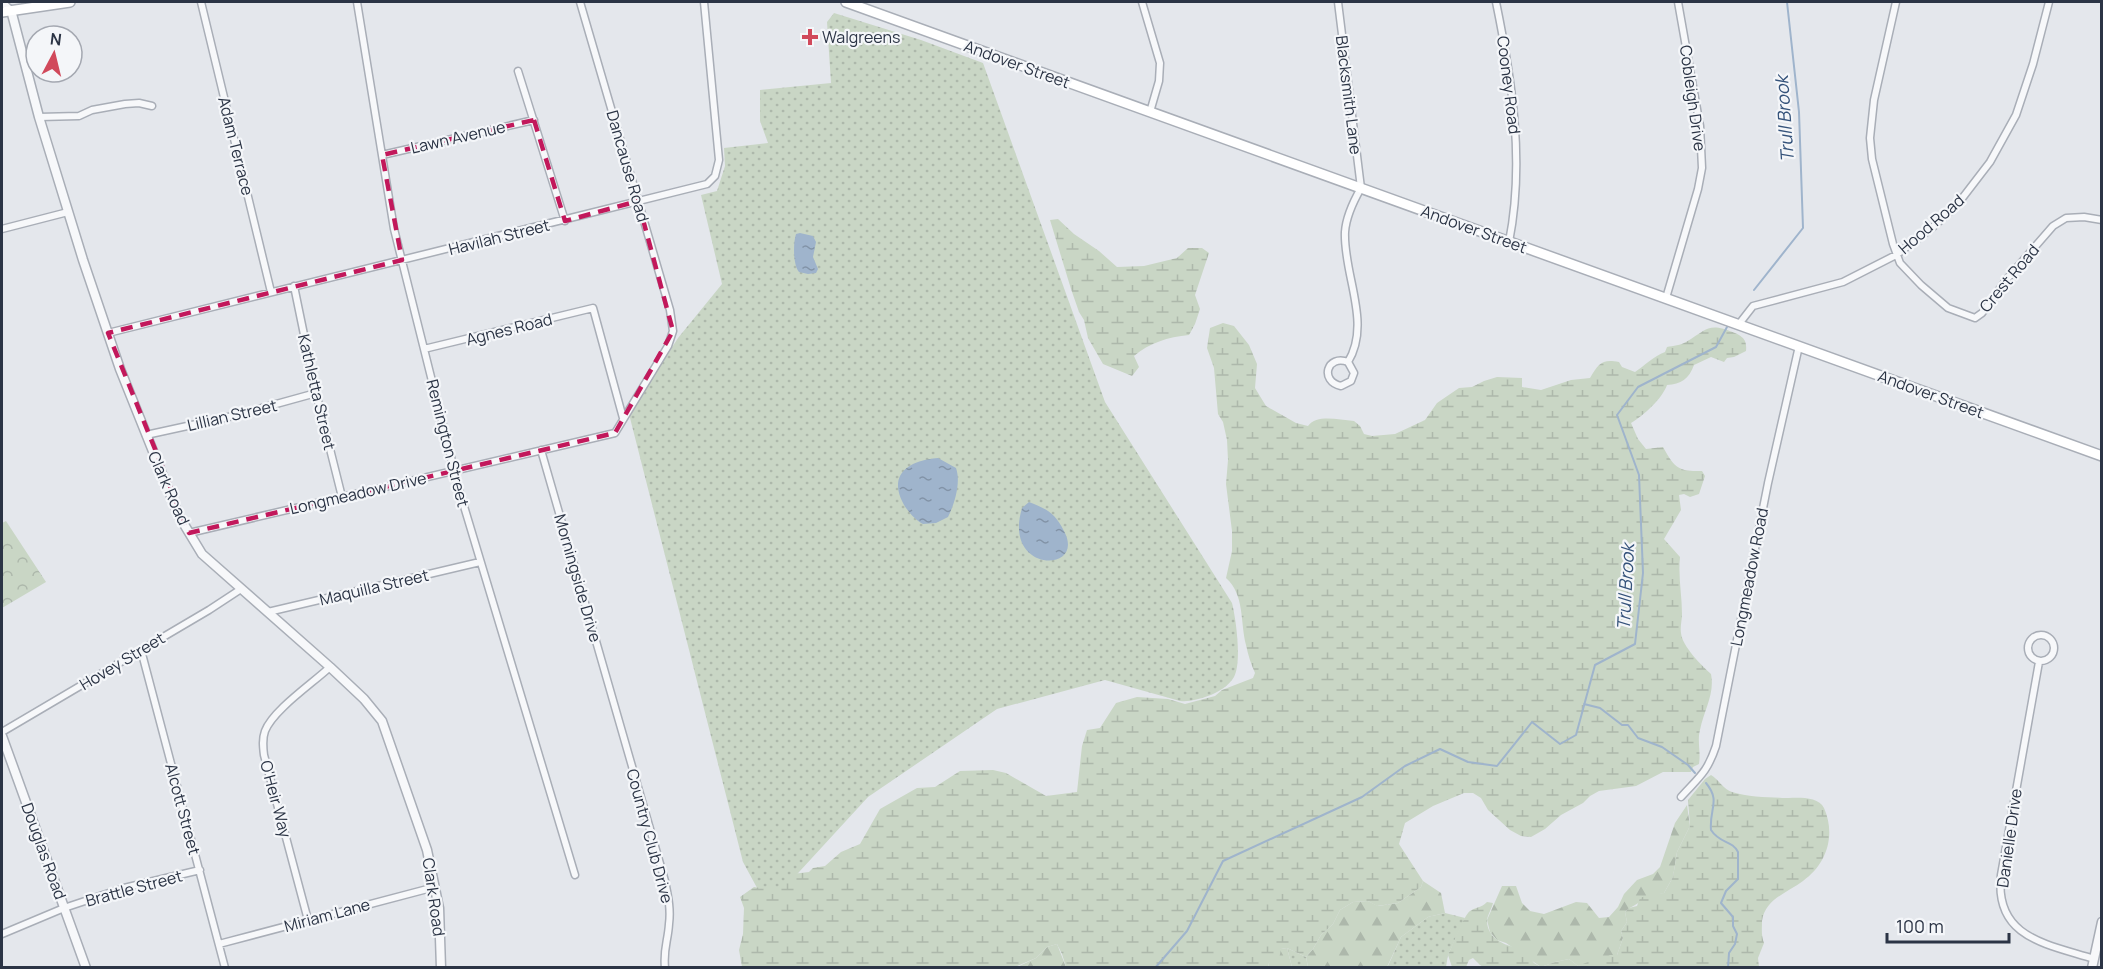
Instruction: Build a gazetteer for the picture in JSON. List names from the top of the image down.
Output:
{
  "streets": {
    "main road": ["Andover Street"],
    "street": [
      "Cooney Road",
      "Blacksmith Lane",
      "Cobleigh Drive",
      "Lawn Avenue",
      "Adam Terrace",
      "Dancause Road",
      "Hood Road",
      "Havilah Street",
      "Crest Road",
      "Agnes Road",
      "Kathletta Street",
      "Lillian Street",
      "Remington Street",
      "Clark Road",
      "Longmeadow Drive",
      "Longmeadow Road",
      "Morningside Drive",
      "Maquilla Street",
      "Hovey Street",
      "O'Heir Way",
      "Alcott Street",
      "Country Club Drive",
      "Danielle Drive",
      "Douglas Road",
      "Brattle Street",
      "Miriam Lane"
    ]
  },
  "crossings": [
    ["Andover Street", "Cooney Road"],
    ["Andover Street", "Blacksmith Lane"],
    ["Andover Street", "Cobleigh Drive"],
    ["Andover Street", "Hood Road"],
    ["Andover Street", "Longmeadow Road"],
    ["Lawn Avenue", "Remington Street"],
    ["Adam Terrace", "Havilah Street"],
    ["Dancause Road", "Havilah Street"],
    ["Dancause Road", "Longmeadow Drive"],
    ["Hood Road", "Crest Road"],
    ["Havilah Street", "Kathletta Street"],
    ["Havilah Street", "Remington Street"],
    ["Havilah Street", "Clark Road"],
    ["Agnes Road", "Remington Street"],
    ["Agnes Road", "Longmeadow Drive"],
    ["Kathletta Street", "Lillian Street"],
    ["Kathletta Street", "Longmeadow Drive"],
    ["Lillian Street", "Clark Road"],
    ["Remington Street", "Longmeadow Drive"],
    ["Remington Street", "Maquilla Street"],
    ["Clark Road", "Longmeadow Drive"],
    ["Clark Road", "Maquilla Street"],
    ["Clark Road", "Hovey Street"],
    ["Clark Road", "O'Heir Way"],
    ["Clark Road", "Miriam Lane"],
    ["Longmeadow Drive", "Morningside Drive"],
    ["Morningside Drive", "Country Club Drive"],
    ["Hovey Street", "Alcott Street"],
    ["Hovey Street", "Douglas Road"],
    ["O'Heir Way", "Miriam Lane"],
    ["Alcott Street", "Brattle Street"],
    ["Alcott Street", "Miriam Lane"],
    ["Douglas Road", "Brattle Street"]
  ],
  "water": ["Trull Brook"],
  "places": {
    "health": ["Walgreens"]
  },
  "scale_bar": "100 m",
  "north": "top"
}
